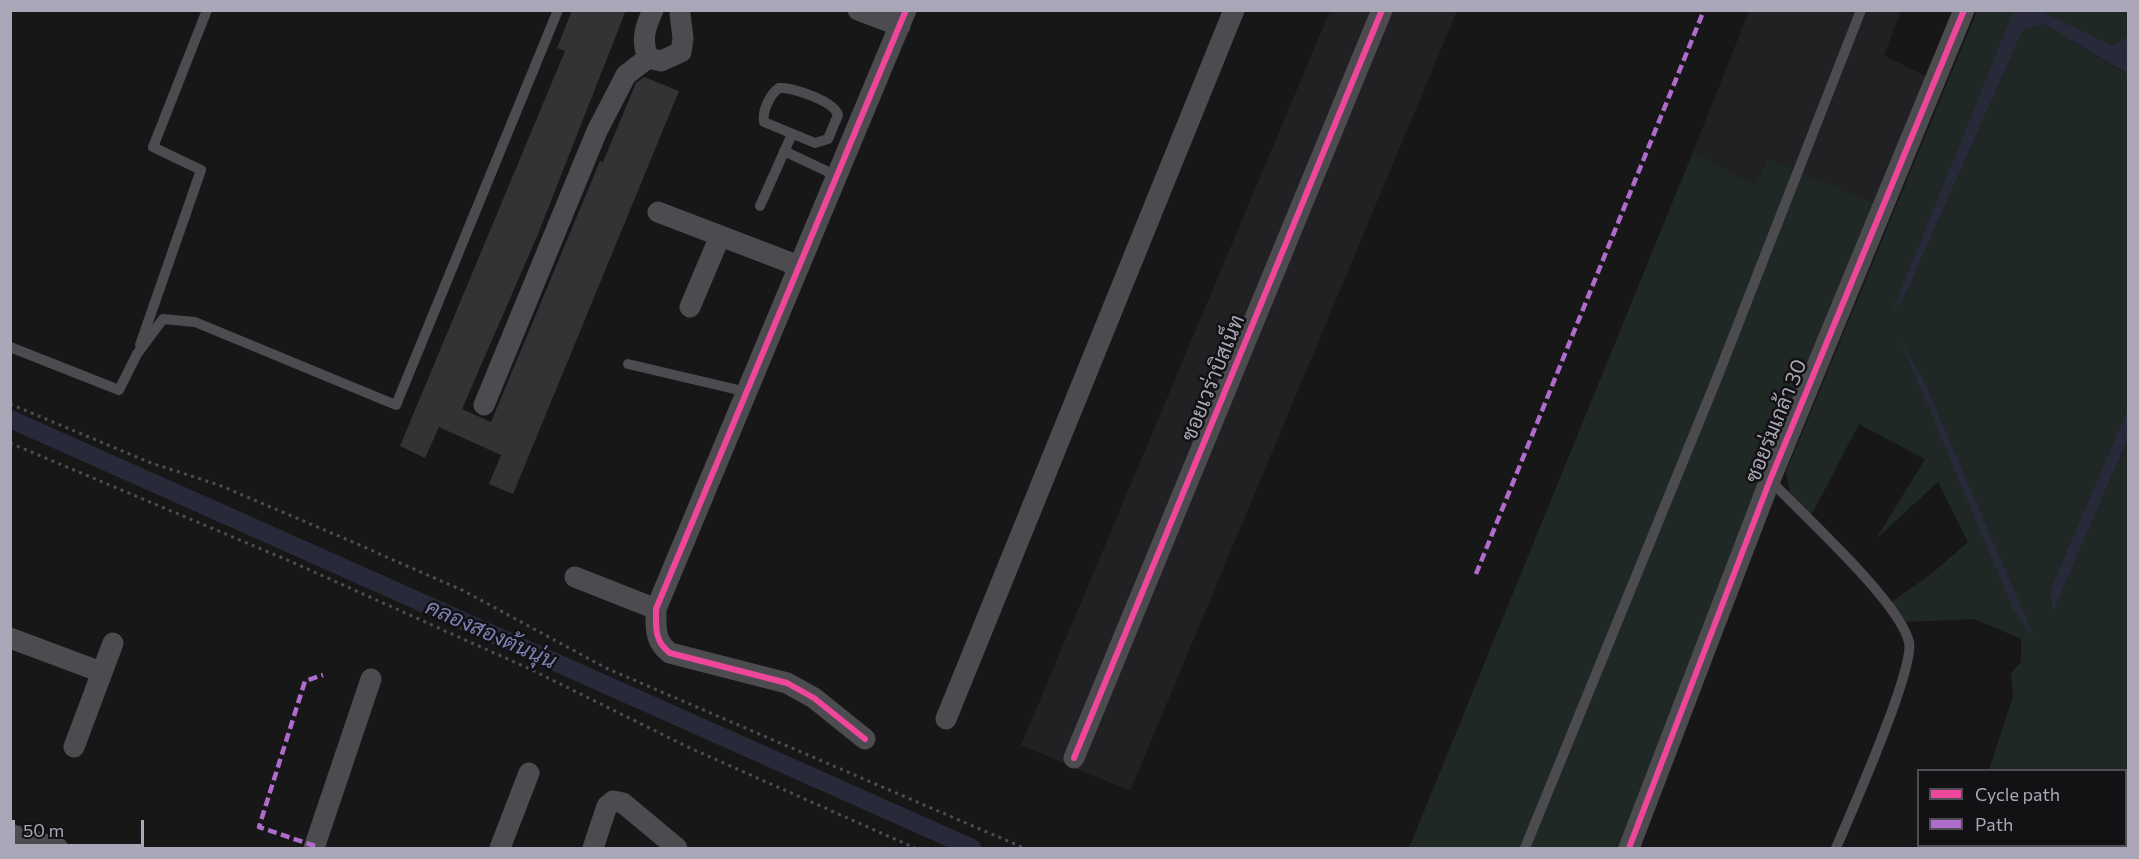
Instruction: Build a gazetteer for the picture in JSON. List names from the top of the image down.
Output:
{
  "streets": {
    "street": ["ซอยเวร่าบิสเน็ท", "ซอยร่มเกล้า 30"]
  },
  "water": ["คลองสองต้นนุ่น"],
  "legend": ["Cycle path", "Path"],
  "scale_bar": "50 m"
}
